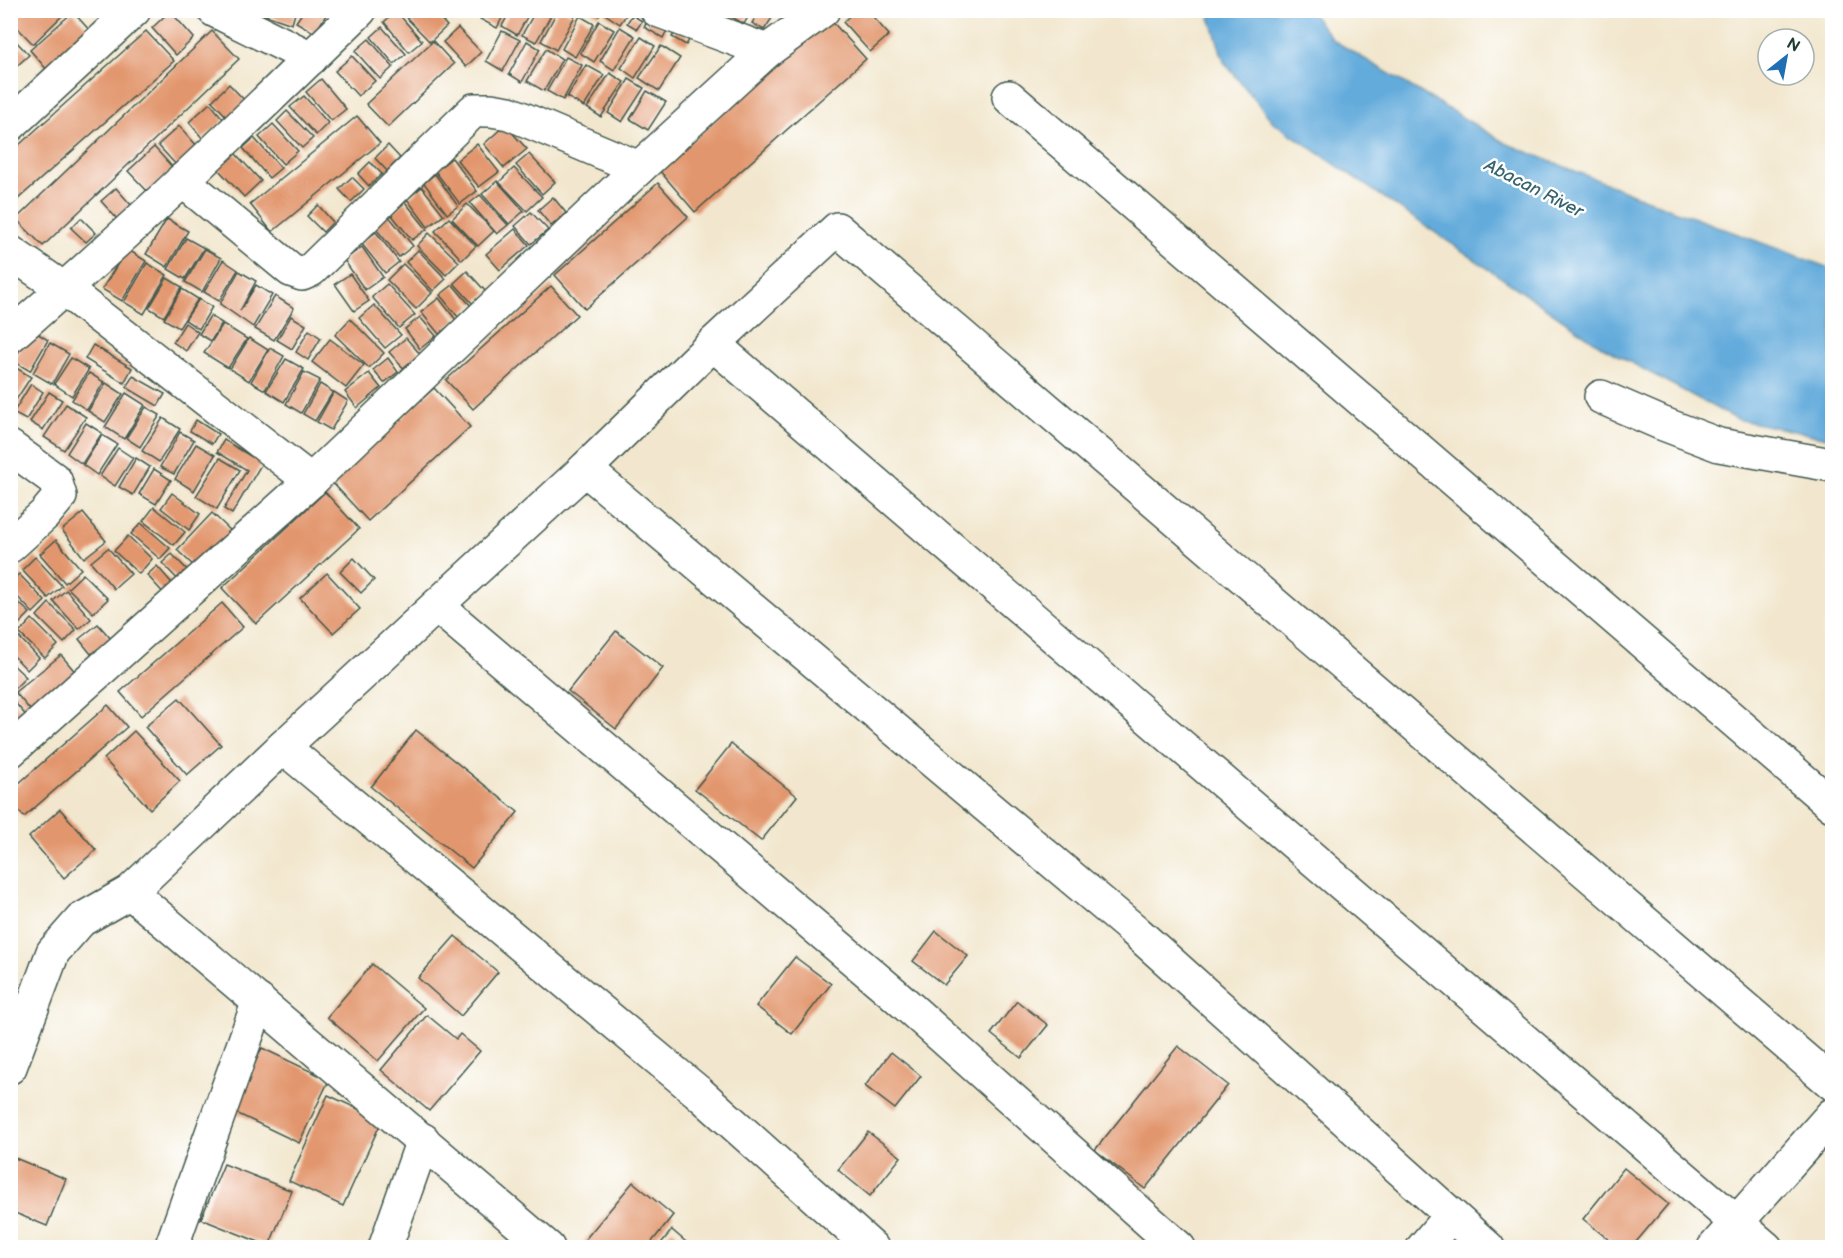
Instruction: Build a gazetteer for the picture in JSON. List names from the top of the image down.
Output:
{
  "water": ["Abacan River"],
  "north": "top right"
}
